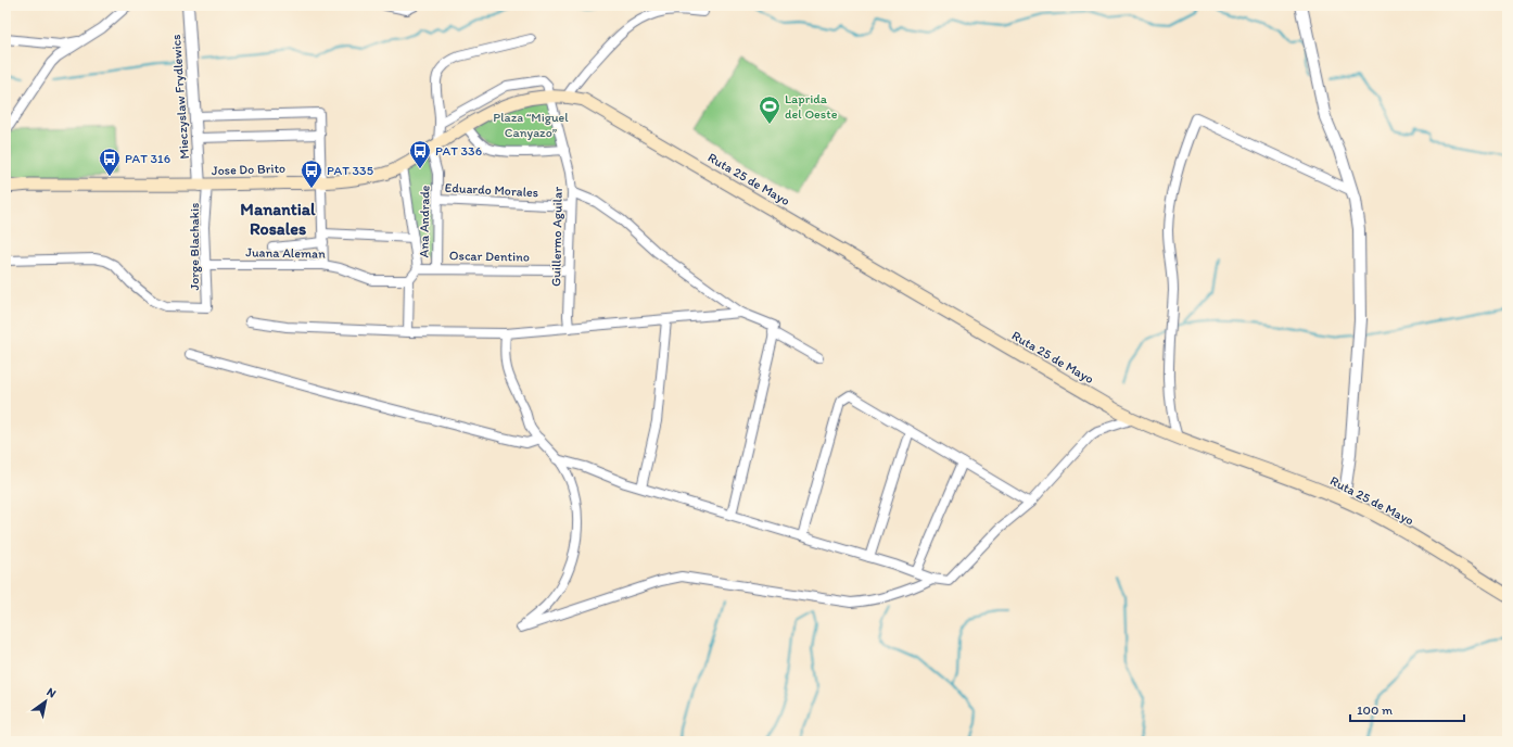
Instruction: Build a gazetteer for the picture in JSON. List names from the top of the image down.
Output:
{
  "streets": {
    "main road": ["Jose Do Brito", "Ruta 25 de Mayo"],
    "street": [
      "Mieczyslaw Frydlewics",
      "Eduardo Morales",
      "Ana Andrade",
      "Guillermo Aguilar",
      "Jorge Blachakis",
      "Juana Aleman",
      "Oscar Dentino"
    ]
  },
  "crossings": [
    ["Mieczyslaw Frydlewics", "Jose Do Brito"],
    ["Mieczyslaw Frydlewics", "Jorge Blachakis"],
    ["Jose Do Brito", "Ruta 25 de Mayo"],
    ["Jose Do Brito", "Ana Andrade"],
    ["Jose Do Brito", "Guillermo Aguilar"],
    ["Jose Do Brito", "Jorge Blachakis"],
    ["Eduardo Morales", "Ana Andrade"],
    ["Eduardo Morales", "Guillermo Aguilar"],
    ["Ana Andrade", "Oscar Dentino"],
    ["Guillermo Aguilar", "Oscar Dentino"],
    ["Jorge Blachakis", "Juana Aleman"]
  ],
  "districts": ["Manantial Rosales"],
  "parks": ["Plaza “Miguel Canyazo”"],
  "places": {
    "sports": ["Laprida del Oeste"],
    "bus stop": ["PAT 336", "PAT 316", "PAT 335"]
  },
  "scale_bar": "100 m",
  "north": "top right"
}
